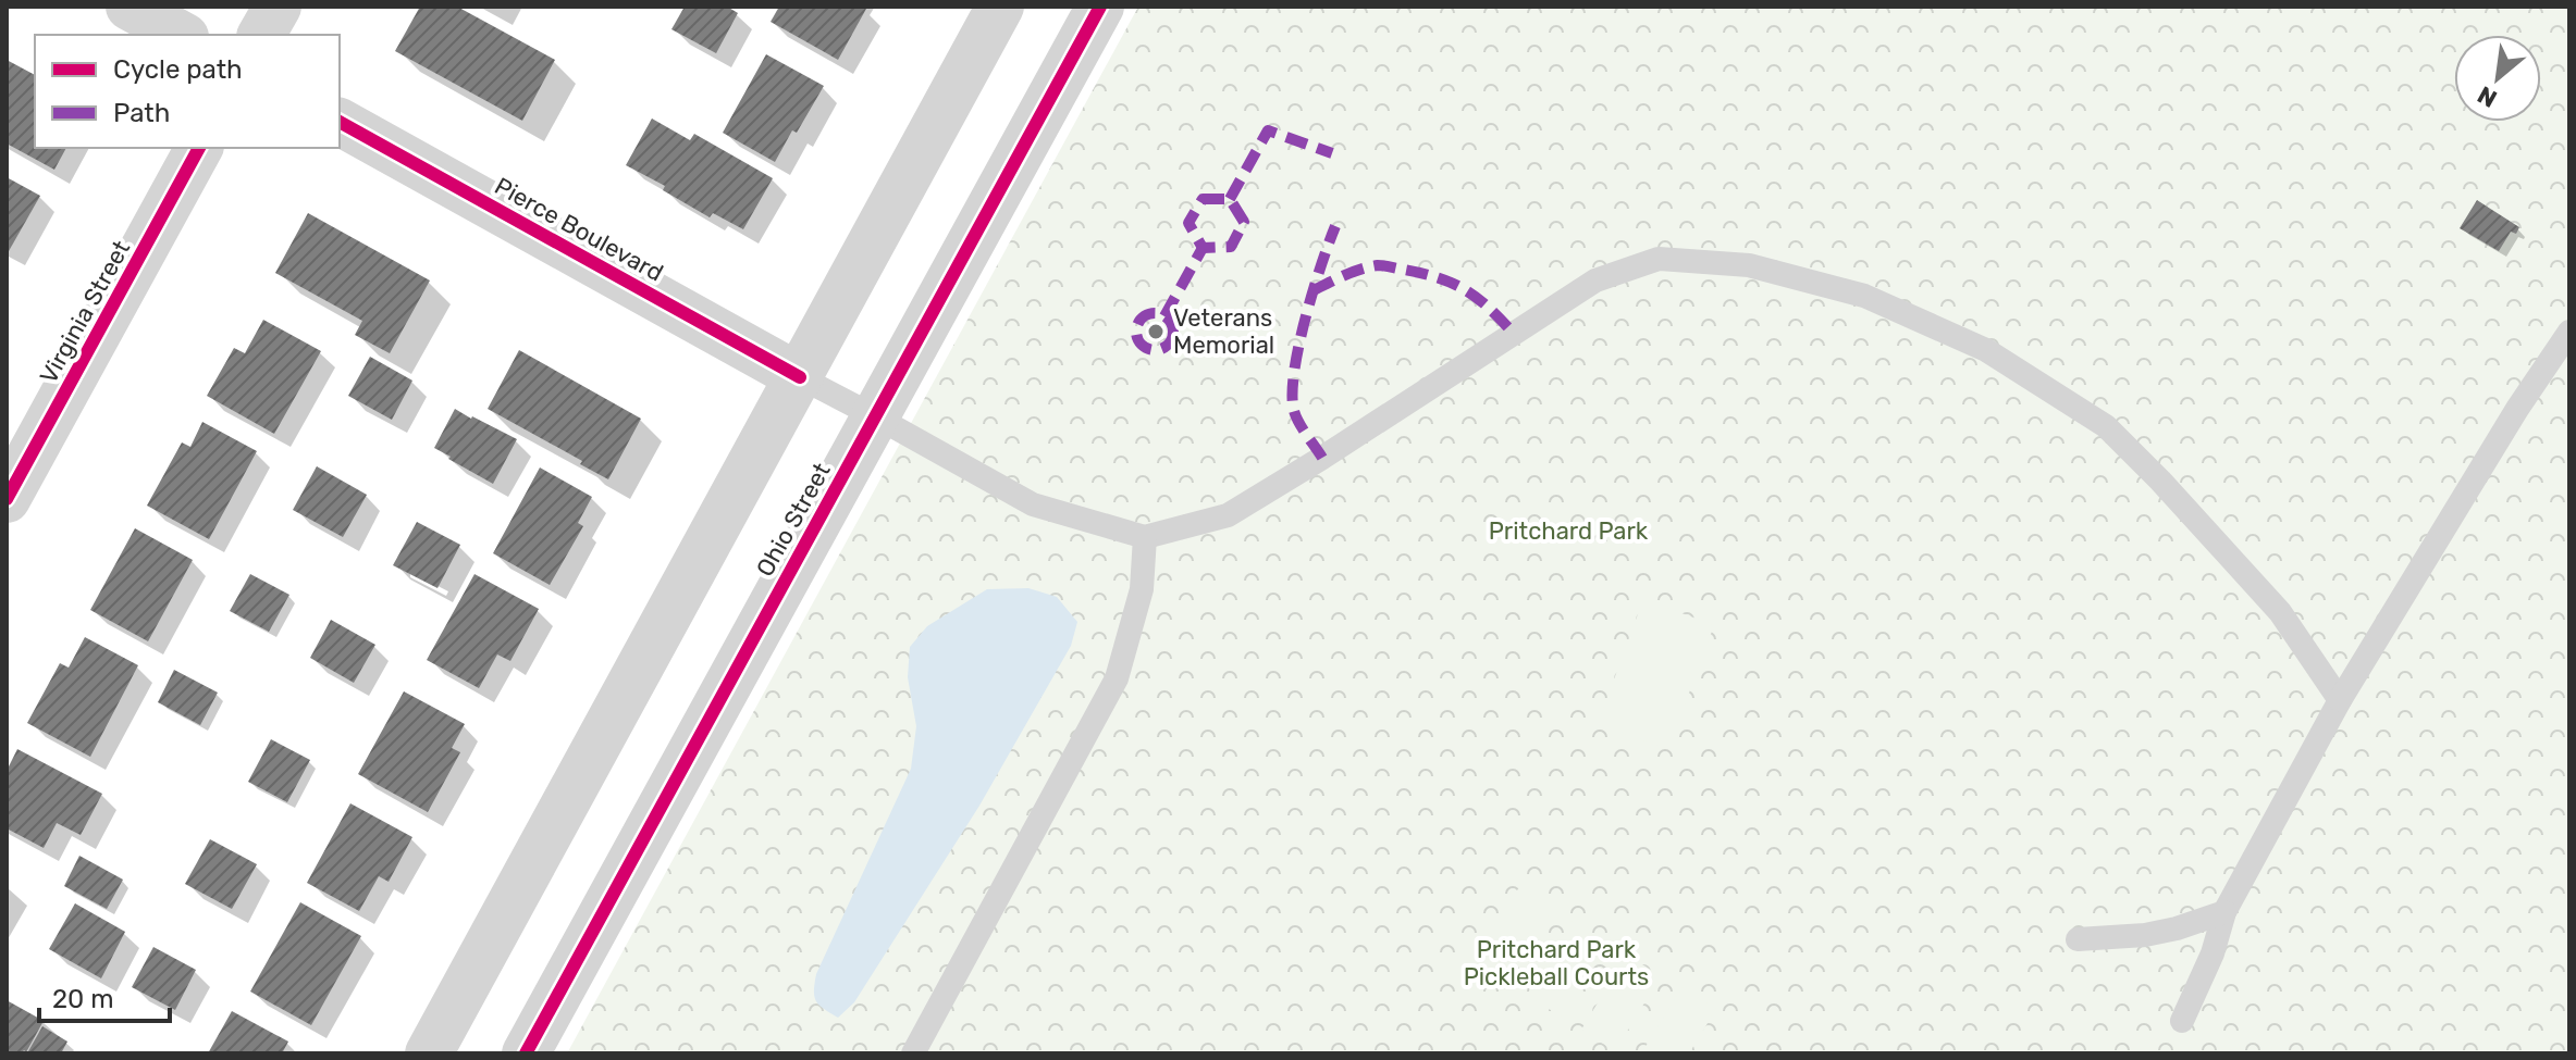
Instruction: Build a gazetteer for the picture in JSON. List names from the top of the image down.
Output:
{
  "streets": {
    "street": ["Pierce Boulevard", "Virginia Street", "Ohio Street"]
  },
  "parks": ["Pritchard Park", "Pritchard Park Pickleball Courts"],
  "places": ["Veterans Memorial"],
  "legend": ["Cycle path", "Path"],
  "scale_bar": "20 m",
  "north": "bottom left"
}
